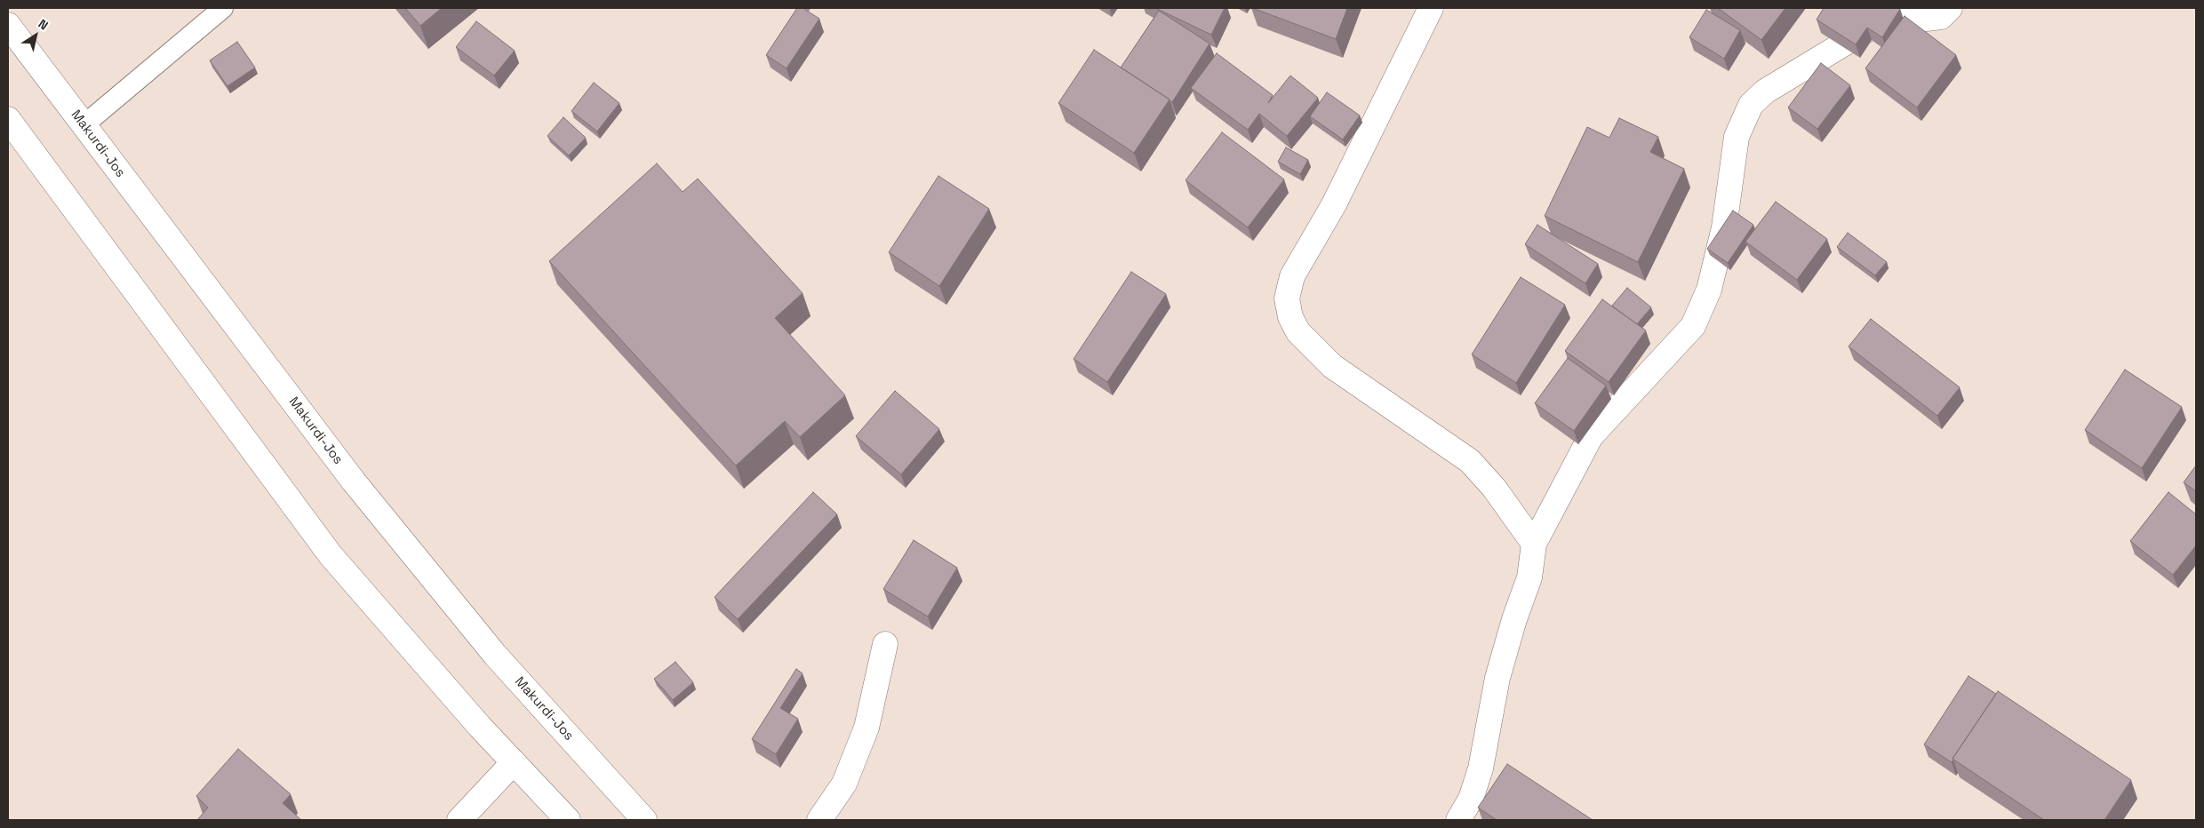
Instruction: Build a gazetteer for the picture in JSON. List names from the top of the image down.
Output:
{
  "streets": {
    "main road": ["Makurdi-Jos"]
  },
  "north": "top right"
}
